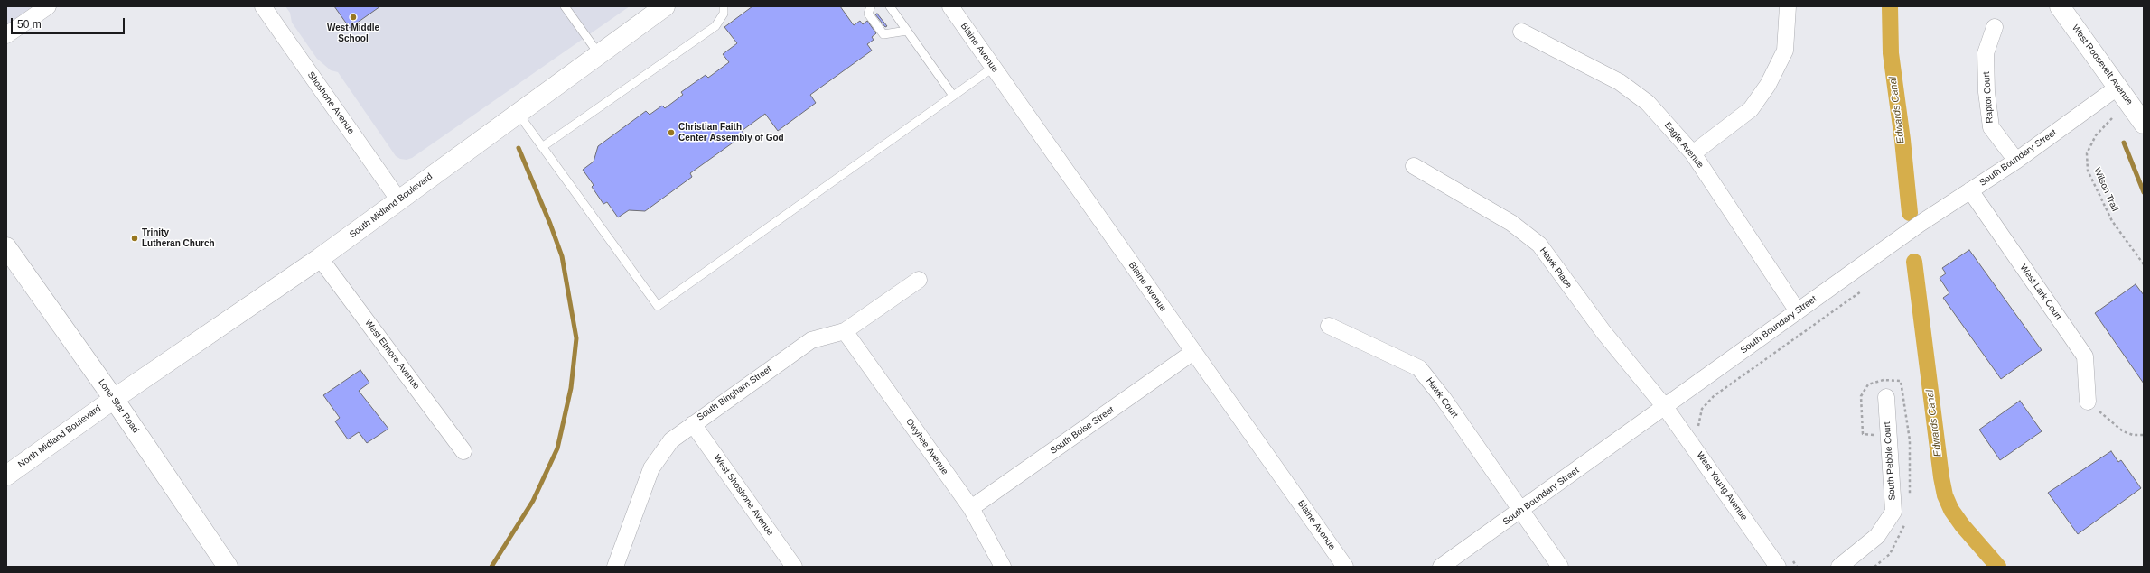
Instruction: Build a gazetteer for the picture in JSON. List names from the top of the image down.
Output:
{
  "streets": {
    "main road": [
      "West Roosevelt Avenue",
      "South Midland Boulevard",
      "Lone Star Road",
      "North Midland Boulevard"
    ],
    "street": [
      "Blaine Avenue",
      "Raptor Court",
      "Shoshone Avenue",
      "Eagle Avenue",
      "South Boundary Street",
      "Hawk Place",
      "West Lark Court",
      "West Elmore Avenue",
      "South Bingham Street",
      "Hawk Court",
      "South Boise Street",
      "Owyhee Avenue",
      "South Pebble Court",
      "West Young Avenue",
      "West Shoshone Avenue"
    ],
    "path": ["Wilson Trail"]
  },
  "crossings": [
    ["Blaine Avenue", "South Boise Street"],
    ["West Roosevelt Avenue", "South Boundary Street"],
    ["Raptor Court", "South Boundary Street"],
    ["Shoshone Avenue", "South Midland Boulevard"],
    ["Eagle Avenue", "South Boundary Street"],
    ["South Boundary Street", "Hawk Place"],
    ["South Boundary Street", "West Lark Court"],
    ["South Boundary Street", "Hawk Court"],
    ["South Boundary Street", "West Young Avenue"],
    ["South Midland Boulevard", "West Elmore Avenue"],
    ["South Midland Boulevard", "Lone Star Road"],
    ["South Midland Boulevard", "North Midland Boulevard"],
    ["Hawk Place", "West Young Avenue"],
    ["South Bingham Street", "Owyhee Avenue"],
    ["South Bingham Street", "West Shoshone Avenue"],
    ["Lone Star Road", "North Midland Boulevard"],
    ["South Boise Street", "Owyhee Avenue"]
  ],
  "water": ["Edwards Canal"],
  "places": ["West Middle School", "Christian Faith Center Assembly of God", "Trinity Lutheran Church"],
  "scale_bar": "50 m"
}
